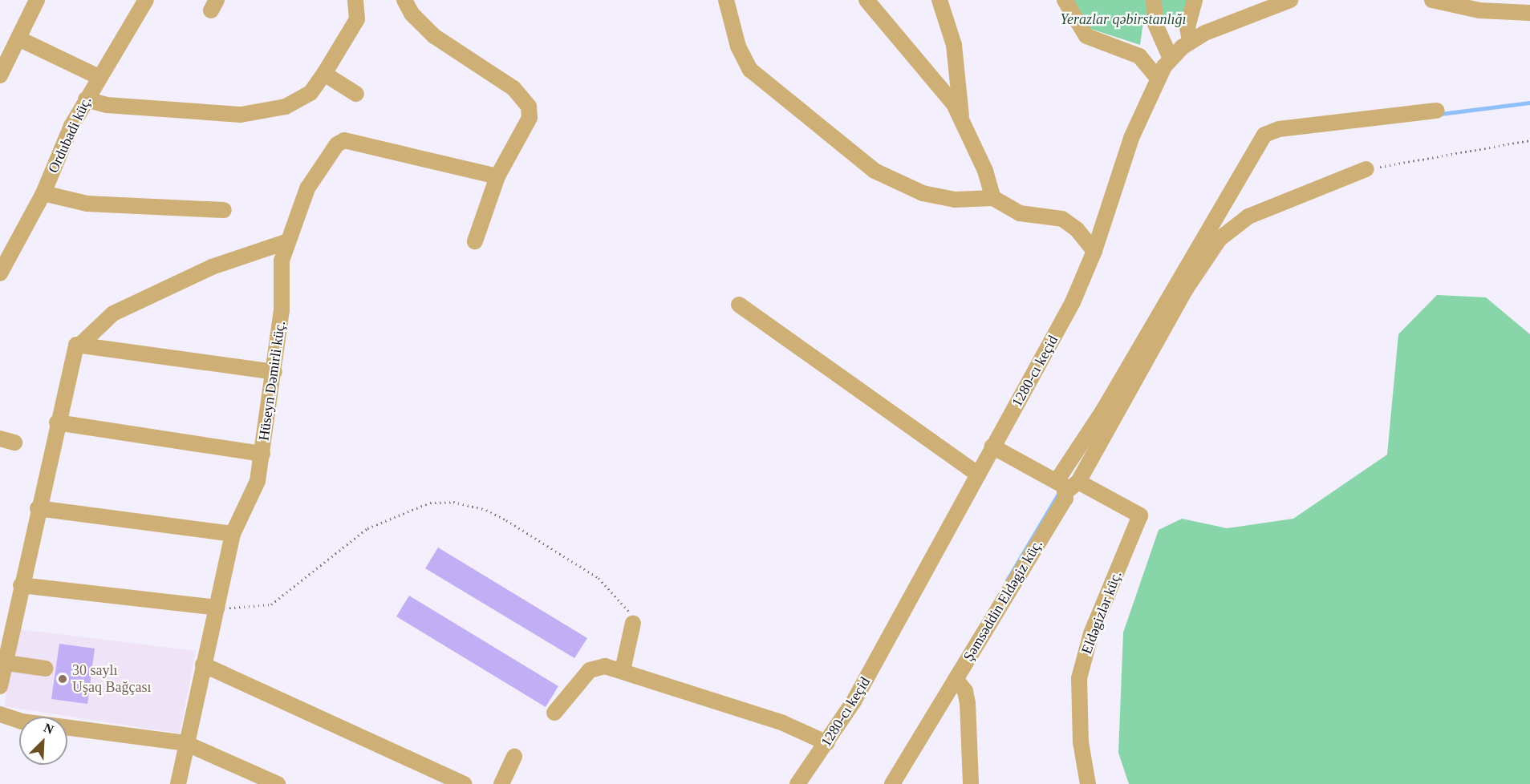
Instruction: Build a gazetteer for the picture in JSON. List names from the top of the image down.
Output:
{
  "streets": {
    "street": [
      "Ordubadi küç.",
      "1280-cı keçid",
      "Hüseyn Dəmirli küç.",
      "Şəmsəddin Eldəgiz küç.",
      "Eldəgizlər küç."
    ]
  },
  "crossings": [
    ["Şəmsəddin Eldəgiz küç.", "Eldəgizlər küç."]
  ],
  "parks": ["Yerazlar qəbirstanlığı"],
  "places": ["30 saylı Uşaq Bağçası"],
  "north": "top right"
}
